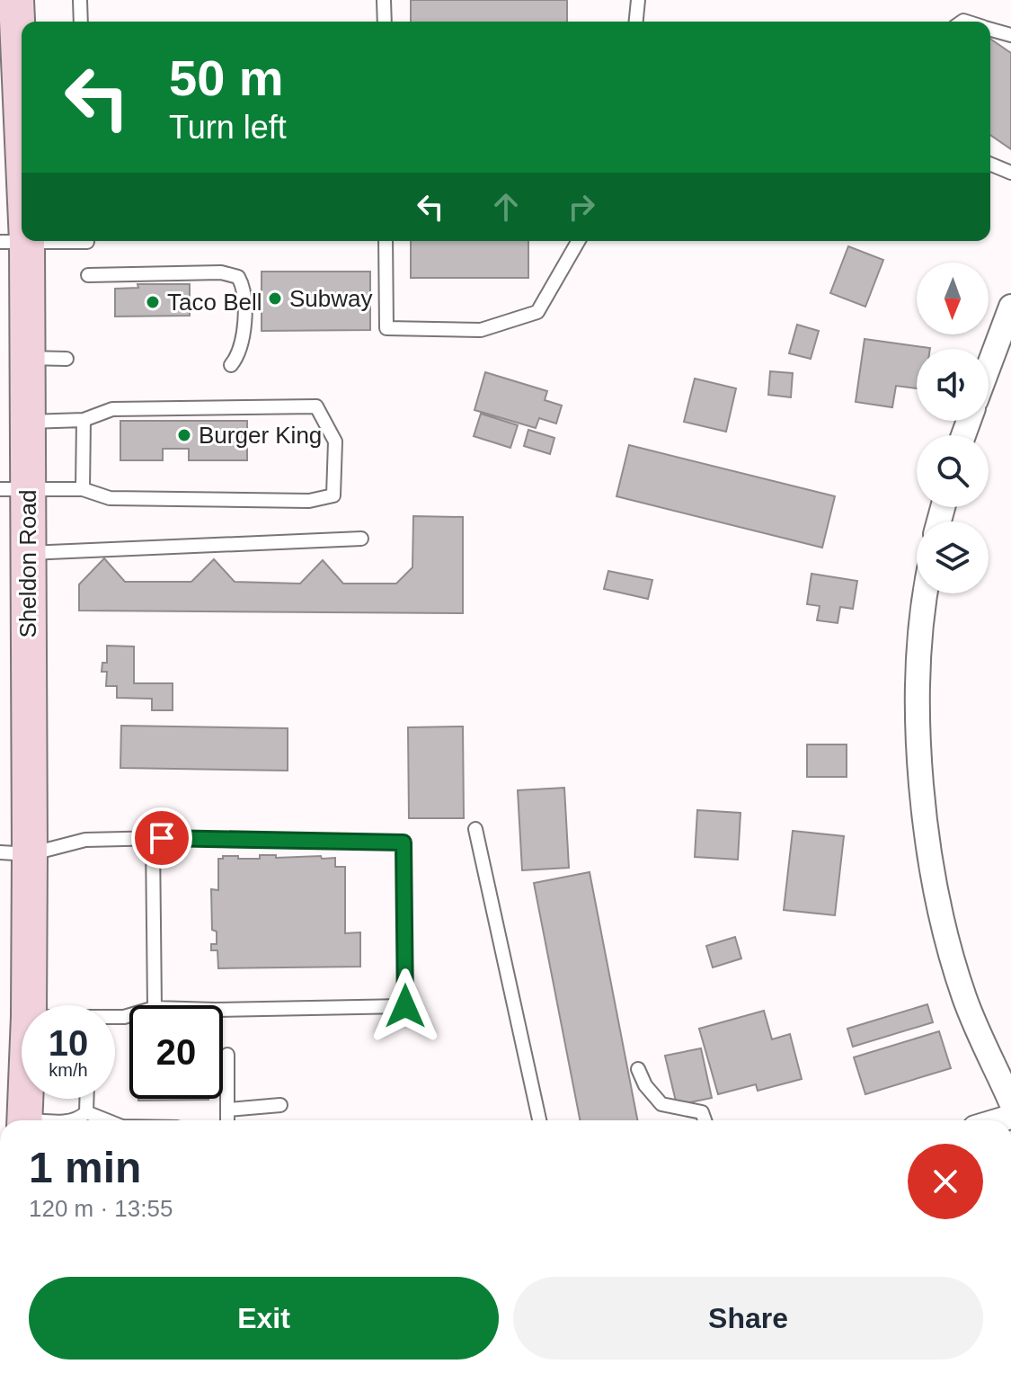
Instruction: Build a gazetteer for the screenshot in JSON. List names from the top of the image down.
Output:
{
  "streets": {
    "main road": ["Sheldon Road"]
  },
  "places": ["Subway", "Taco Bell", "Burger King"],
  "north": "bottom",
  "page": {
    "turn": ["50 m", "Turn left"],
    "speed": "10 km/h",
    "limit": "20",
    "heading": ["1 min", "120 m · 13:55"],
    "buttons": ["Exit", "Share"]
  }
}
